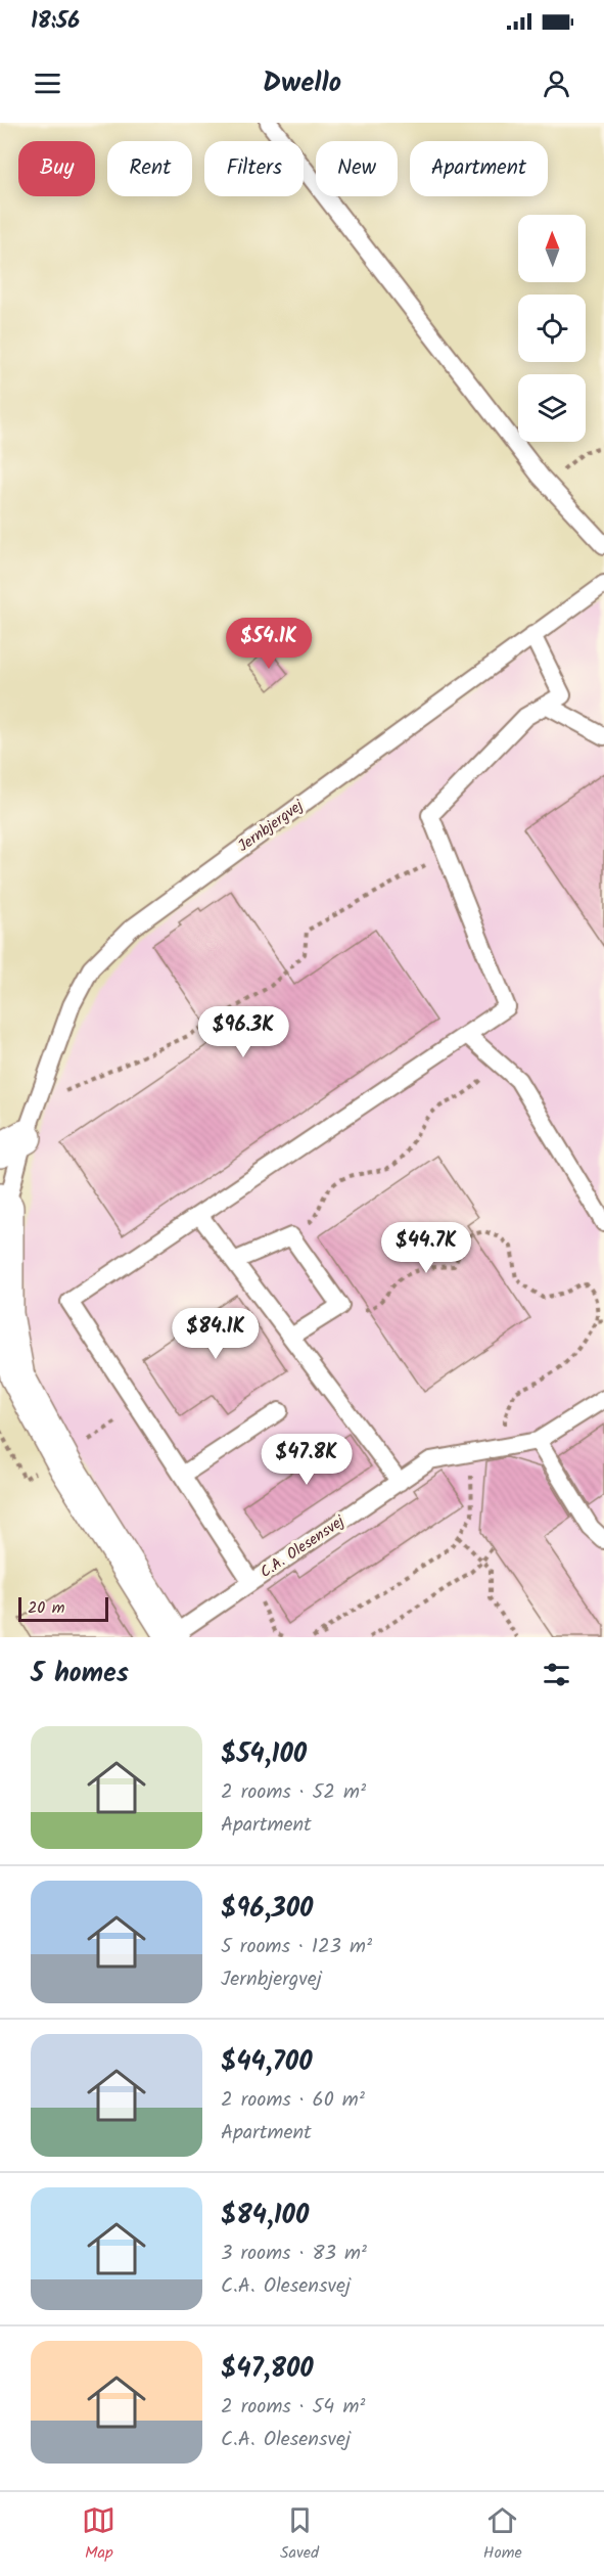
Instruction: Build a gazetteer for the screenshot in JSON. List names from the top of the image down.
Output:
{
  "streets": {
    "street": ["C.A. Olesensvej"],
    "lane": ["Jernbjergvej"]
  },
  "crossings": [
    ["Jernbjergvej", "C.A. Olesensvej"]
  ],
  "scale_bar": "20 m",
  "north": "top",
  "page": {
    "status": "18:56",
    "header": "Dwello",
    "chip": [
      "Buy",
      "Rent",
      "Filters",
      "New",
      "Apartment"
    ],
    "price": [
      "$54.1K",
      "$96.3K",
      "$44.7K",
      "$84.1K",
      "$47.8K"
    ],
    "scale": "20 m",
    "heading": "5 homes",
    "list": [
      {
        "name": "$54,100",
        "note": "2 rooms · 52 m² · Apartment"
      },
      {
        "name": "$96,300",
        "note": "5 rooms · 123 m² · Jernbjergvej"
      },
      {
        "name": "$44,700",
        "note": "2 rooms · 60 m² · Apartment"
      },
      {
        "name": "$84,100",
        "note": "3 rooms · 83 m² · C.A. Olesensvej"
      },
      {
        "name": "$47,800",
        "note": "2 rooms · 54 m² · C.A. Olesensvej"
      }
    ],
    "tabs": ["Map", "Saved", "Home"]
  }
}
